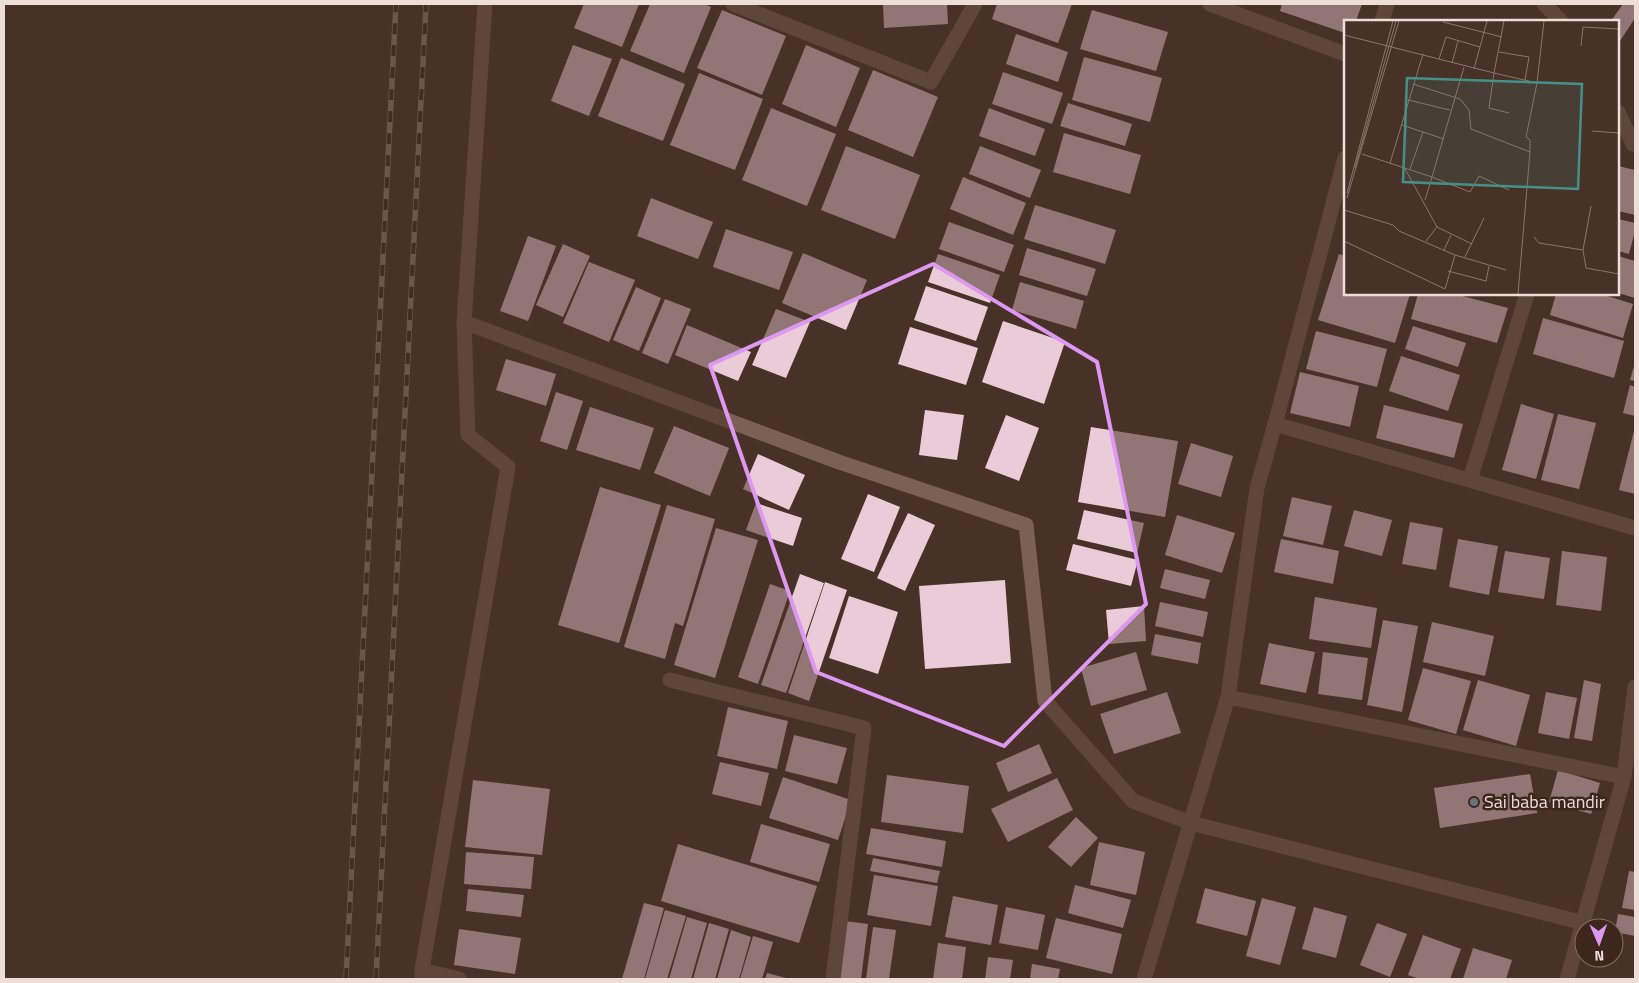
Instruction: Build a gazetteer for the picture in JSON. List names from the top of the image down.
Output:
{
  "places": ["Sai baba mandir"],
  "north": "bottom"
}
